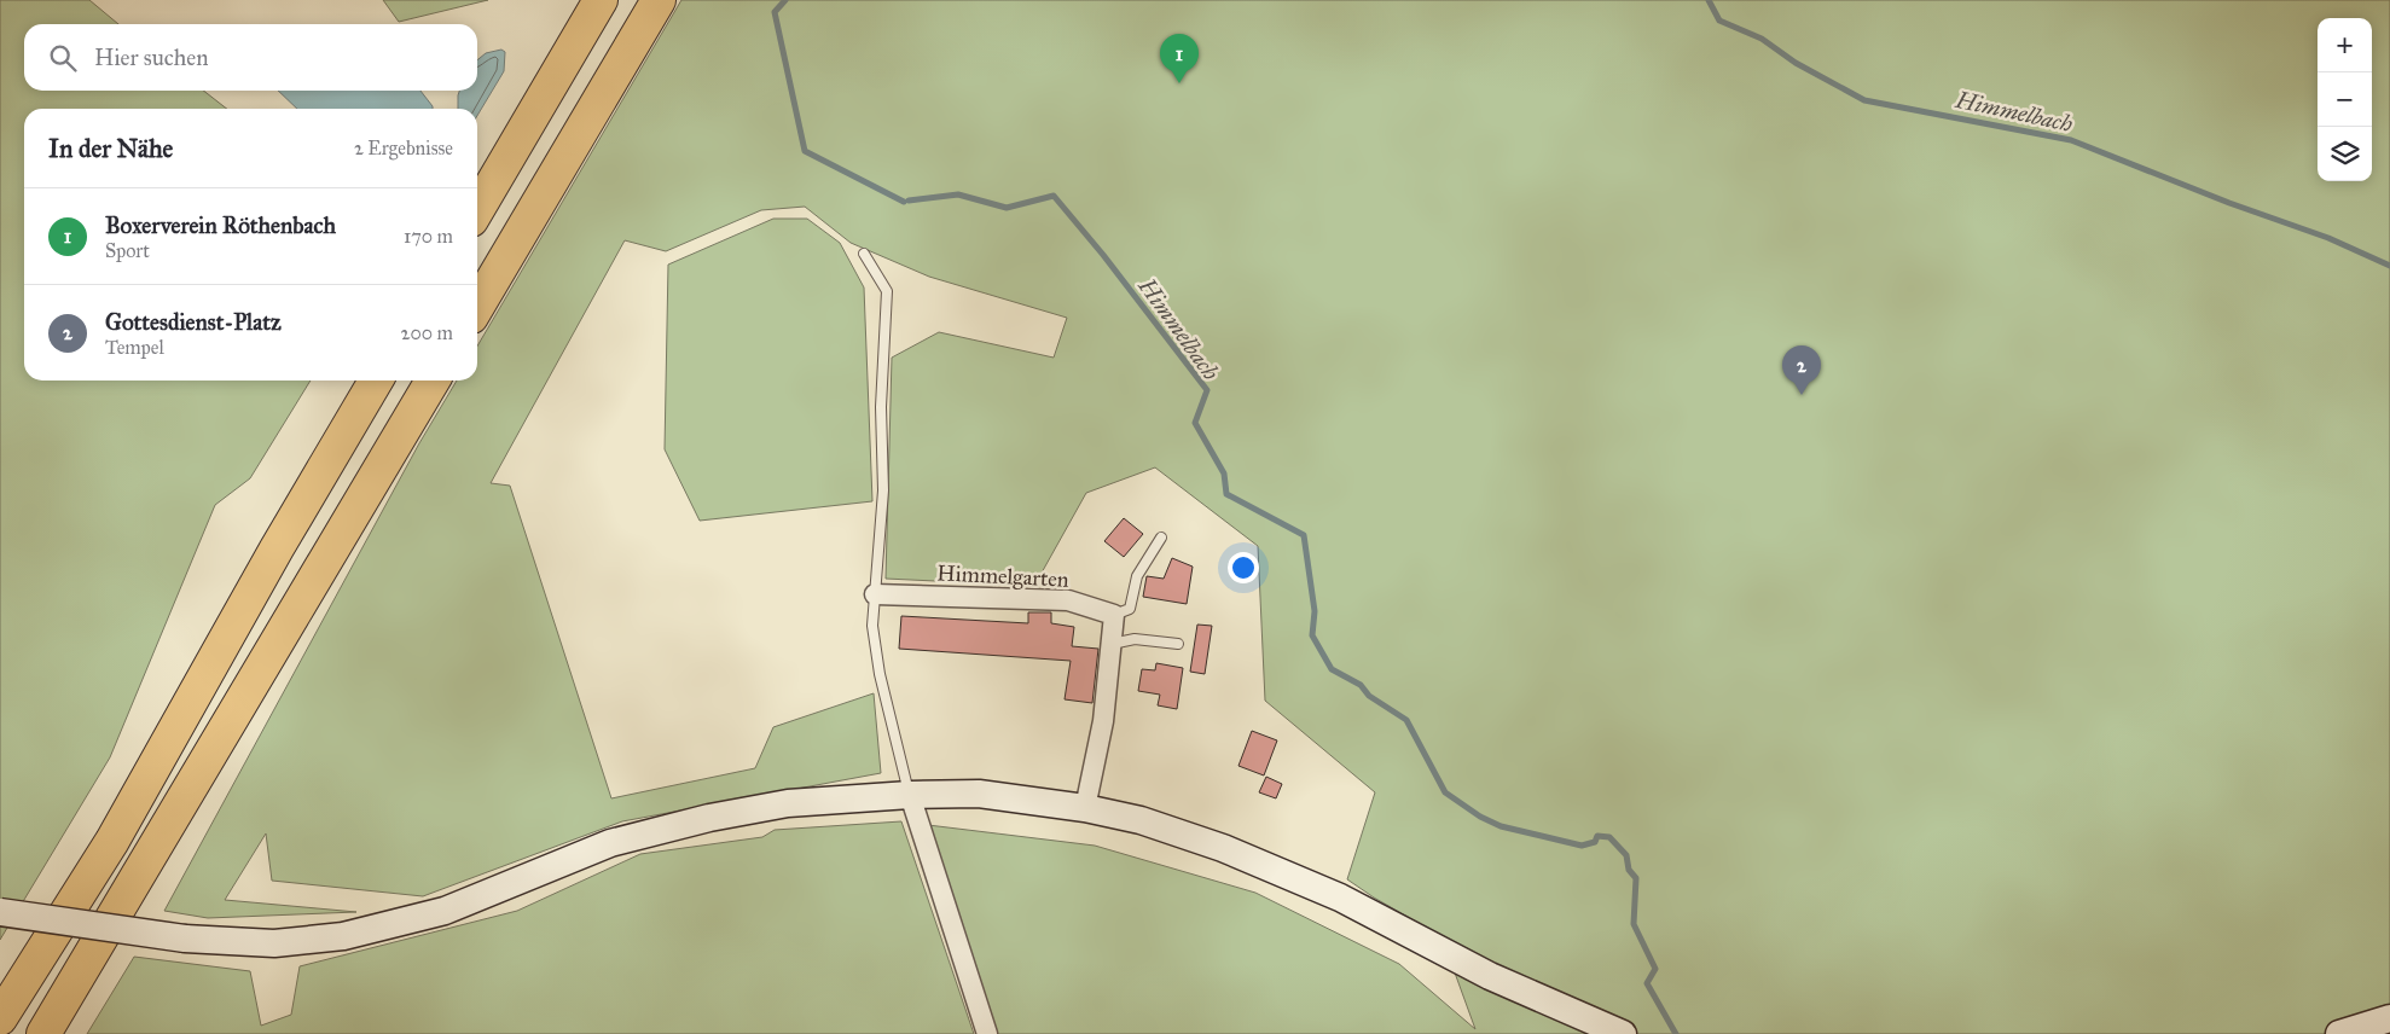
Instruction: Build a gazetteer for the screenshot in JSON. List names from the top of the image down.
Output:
{
  "streets": {
    "street": ["Himmelgarten"]
  },
  "water": ["Himmelbach"],
  "page": {
    "map_buttons": ["+", "−"],
    "search": "Hier suchen",
    "pins": ["1", "2"],
    "heading": ["In der Nähe", "2 Ergebnisse"],
    "list": [
      {
        "mark": "1",
        "name": "Boxerverein Röthenbach",
        "note": "Sport",
        "value": "170 m"
      },
      {
        "mark": "2",
        "name": "Gottesdienst-Platz",
        "note": "Tempel",
        "value": "200 m"
      }
    ]
  }
}
